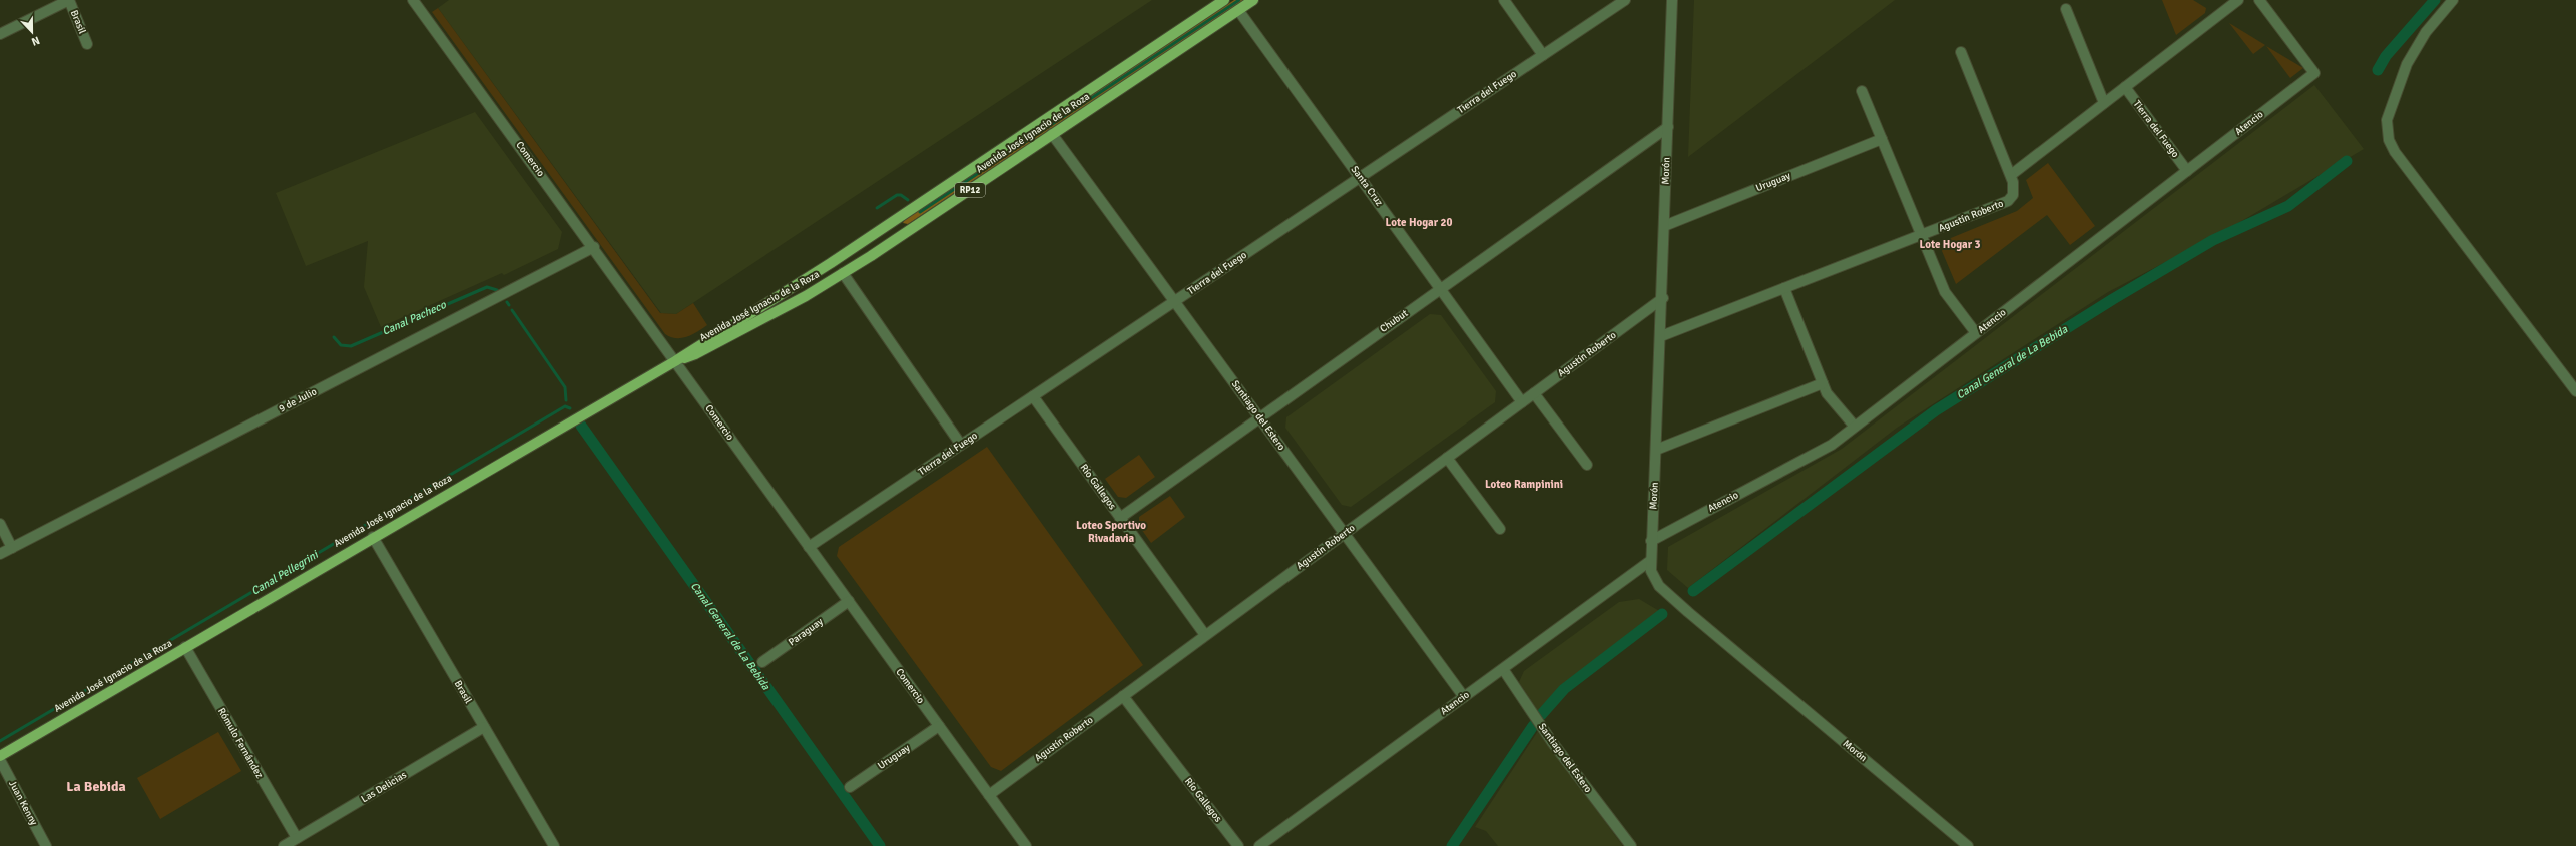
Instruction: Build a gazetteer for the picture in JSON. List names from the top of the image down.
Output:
{
  "streets": {
    "main road": ["Avenida José Ignacio de la Roza", "RP12"],
    "street": [
      "Brasil",
      "Tierra del Fuego",
      "Atencio",
      "Comercio",
      "Morón",
      "Uruguay",
      "Santa Cruz",
      "Agustín Roberto",
      "Chubut",
      "9 de Julio",
      "Santiago del Estero",
      "Río Gallegos",
      "Paraguay",
      "Rómulo Fernández",
      "Las Delicias",
      "Juan Kenny"
    ]
  },
  "crossings": [
    ["Brasil", "Avenida José Ignacio de la Roza"],
    ["Brasil", "Las Delicias"],
    ["Tierra del Fuego", "Atencio"],
    ["Tierra del Fuego", "Comercio"],
    ["Tierra del Fuego", "Santa Cruz"],
    ["Tierra del Fuego", "Santiago del Estero"],
    ["Tierra del Fuego", "Río Gallegos"],
    ["Atencio", "Morón"],
    ["Atencio", "Santiago del Estero"],
    ["Avenida José Ignacio de la Roza", "Comercio"],
    ["Avenida José Ignacio de la Roza", "Santa Cruz"],
    ["Avenida José Ignacio de la Roza", "Santiago del Estero"],
    ["Avenida José Ignacio de la Roza", "Rómulo Fernández"],
    ["Comercio", "Uruguay"],
    ["Comercio", "Agustín Roberto"],
    ["Comercio", "9 de Julio"],
    ["Comercio", "Paraguay"],
    ["Morón", "Uruguay"],
    ["Morón", "Agustín Roberto"],
    ["Morón", "Chubut"],
    ["Santa Cruz", "Agustín Roberto"],
    ["Santa Cruz", "Chubut"],
    ["Agustín Roberto", "Santiago del Estero"],
    ["Agustín Roberto", "Río Gallegos"],
    ["Chubut", "Santiago del Estero"],
    ["Chubut", "Río Gallegos"],
    ["Rómulo Fernández", "Las Delicias"]
  ],
  "districts": [
    "Lote Hogar 20",
    "Lote Hogar 3",
    "Loteo Rampinini",
    "Loteo Sportivo Rivadavia",
    "La Bebida"
  ],
  "water": ["Canal Pacheco", "Canal General de La Bebida", "Canal Pellegrini"],
  "north": "bottom"
}
